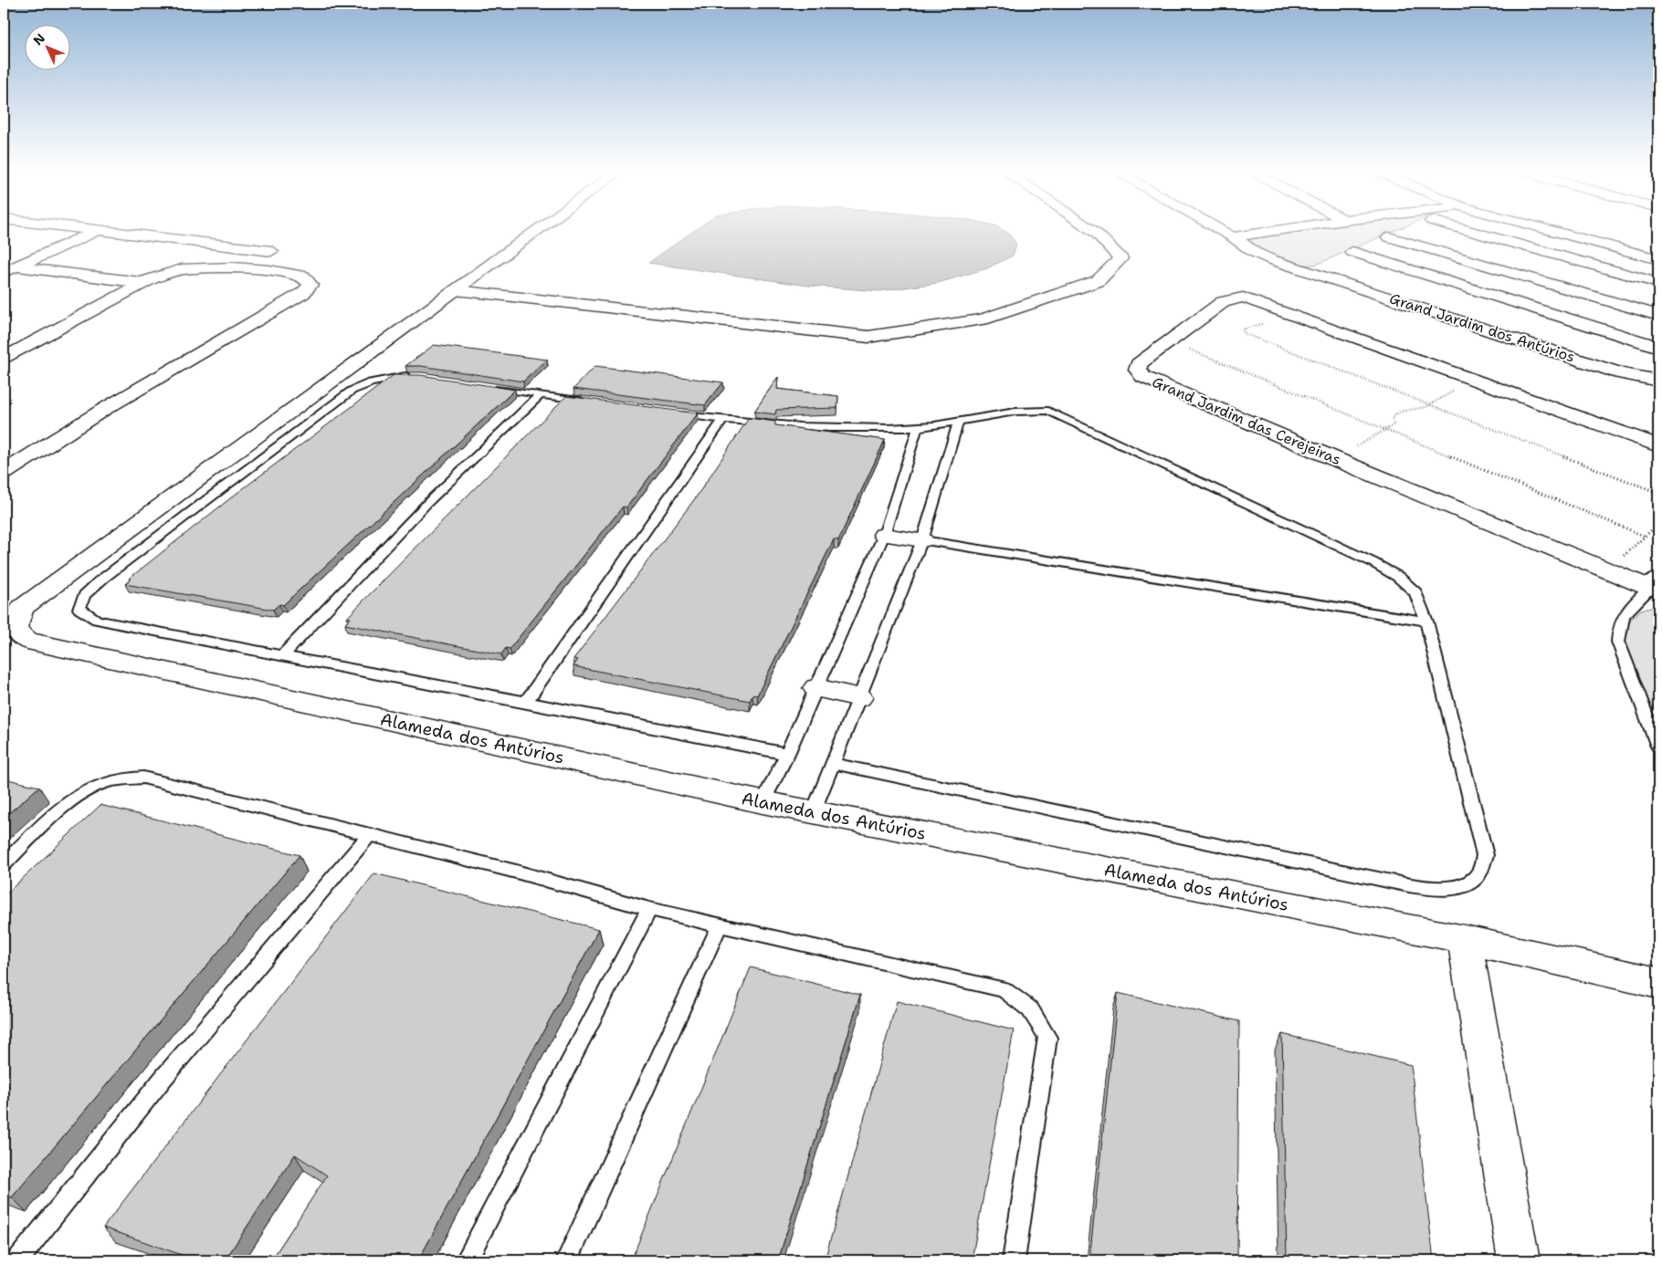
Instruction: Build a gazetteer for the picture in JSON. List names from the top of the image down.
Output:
{
  "streets": {
    "street": ["Grand Jardim dos Antúrios", "Grand Jardim das Cerejeiras", "Alameda dos Antúrios"]
  },
  "north": "top left"
}
